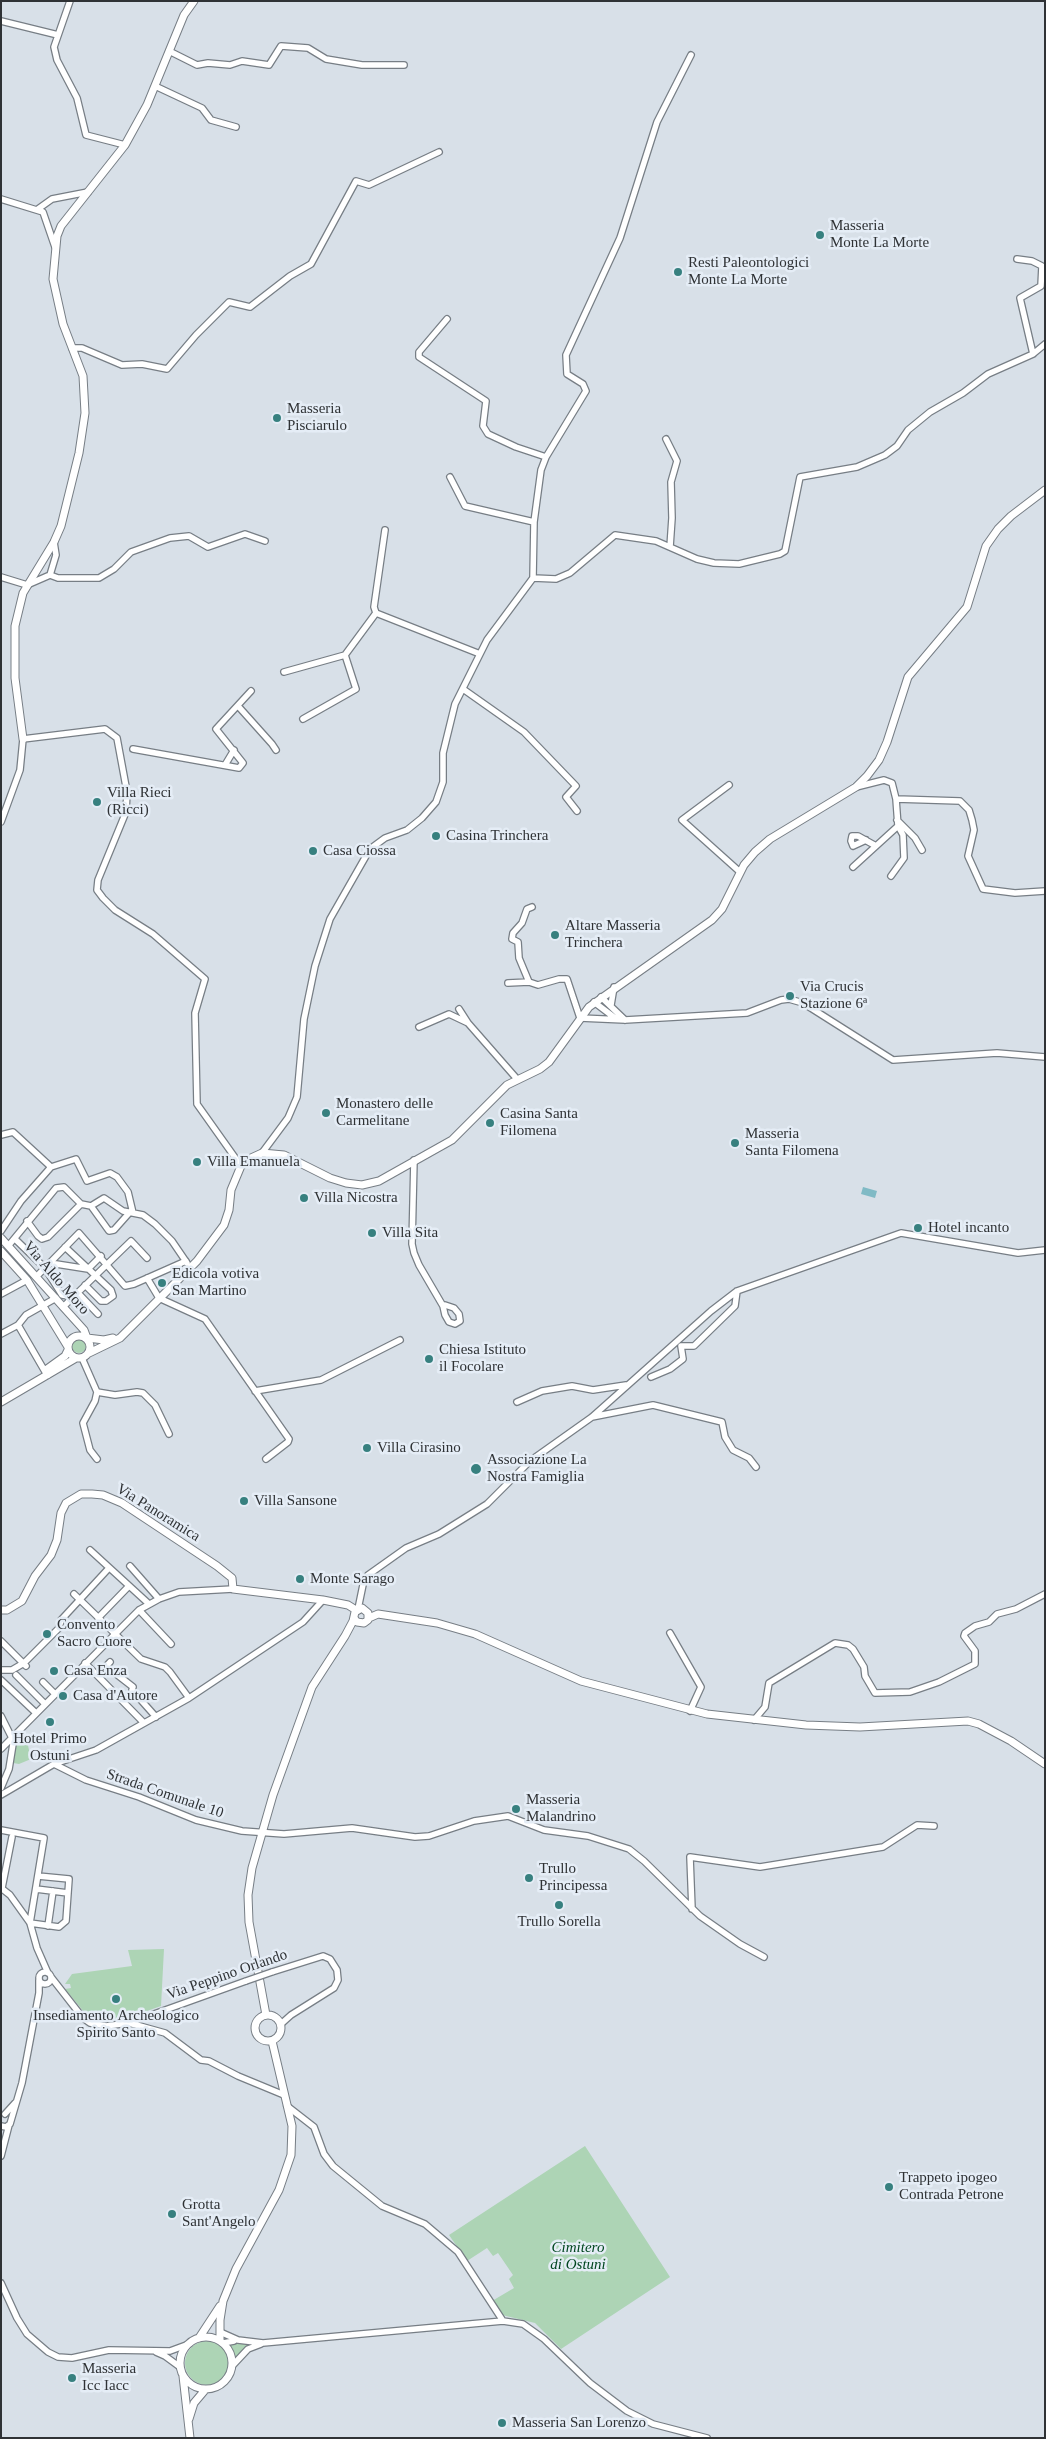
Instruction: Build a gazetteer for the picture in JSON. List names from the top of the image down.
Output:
{
  "streets": {
    "main road": ["Via Aldo Moro", "Via Panoramica"],
    "street": ["Strada Comunale 10", "Via Peppino Orlando"]
  },
  "parks": ["Cimitero di Ostuni"],
  "places": [
    "Masseria Monte La Morte",
    "Resti Paleontologici Monte La Morte",
    "Masseria Pisciarulo",
    "Villa Rieci (Ricci)",
    "Casina Trinchera",
    "Casa Ciossa",
    "Altare Masseria Trinchera",
    "Via Crucis Stazione 6ª",
    "Monastero delle Carmelitane",
    "Casina Santa Filomena",
    "Masseria Santa Filomena",
    "Villa Emanuela",
    "Villa Nicostra",
    "Hotel incanto",
    "Villa Sita",
    "Edicola votiva San Martino",
    "Chiesa Istituto il Focolare",
    "Villa Cirasino",
    "Associazione La Nostra Famiglia",
    "Villa Sansone",
    "Monte Sarago",
    "Convento Sacro Cuore",
    "Casa Enza",
    "Casa d'Autore",
    "Hotel Primo Ostuni",
    "Masseria Malandrino",
    "Trullo Principessa",
    "Trullo Sorella",
    "Insediamento Archeologico Spirito Santo",
    "Trappeto ipogeo Contrada Petrone",
    "Grotta Sant'Angelo",
    "Masseria Icc Iacc",
    "Masseria San Lorenzo"
  ]
}
